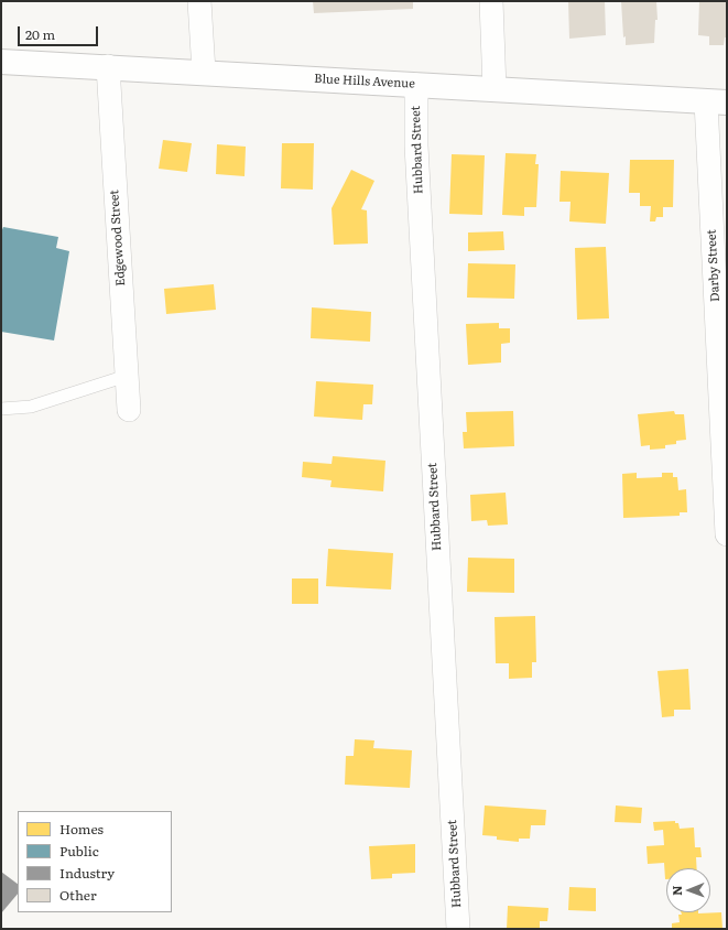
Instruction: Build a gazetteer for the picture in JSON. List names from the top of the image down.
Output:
{
  "streets": {
    "main road": ["Blue Hills Avenue"],
    "street": ["Hubbard Street", "Edgewood Street", "Darby Street"]
  },
  "crossings": [
    ["Blue Hills Avenue", "Hubbard Street"],
    ["Blue Hills Avenue", "Edgewood Street"],
    ["Blue Hills Avenue", "Darby Street"]
  ],
  "legend": [
    "Homes",
    "Public",
    "Industry",
    "Other"
  ],
  "scale_bar": "20 m",
  "north": "left"
}
